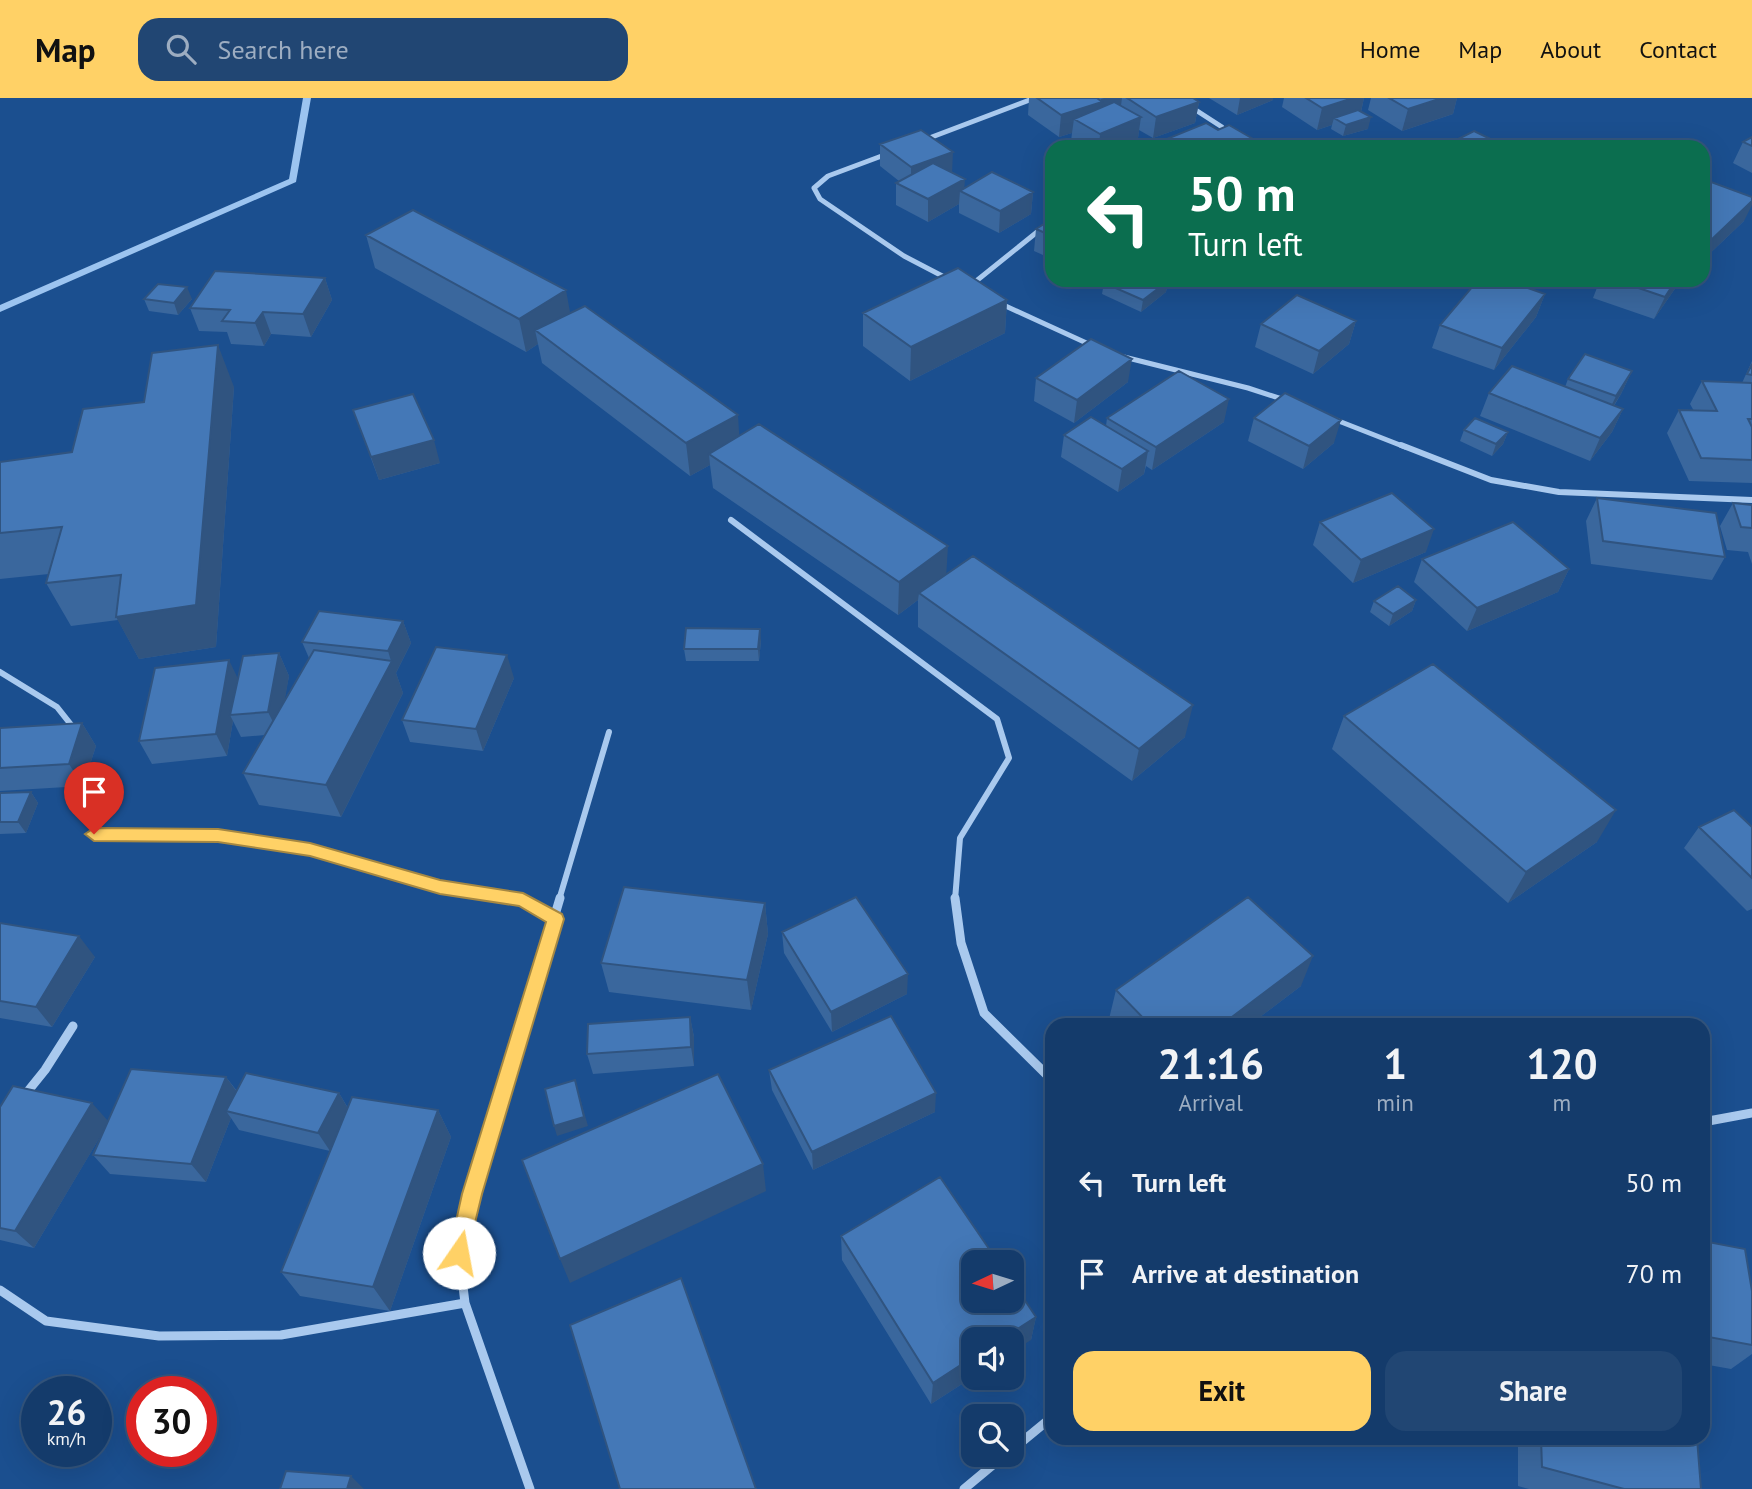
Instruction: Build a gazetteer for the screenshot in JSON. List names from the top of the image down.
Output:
{
  "north": "left",
  "page": {
    "header": "Map",
    "search": "Search here",
    "nav": [
      "Home",
      "Map",
      "About",
      "Contact"
    ],
    "turn": ["50 m", "Turn left"],
    "eta": [
      "21:16",
      "Arrival",
      "1",
      "min",
      "120",
      "m"
    ],
    "list": [
      {
        "name": "Turn left",
        "value": "50 m"
      },
      {
        "name": "Arrive at destination",
        "value": "70 m"
      }
    ],
    "buttons": ["Exit", "Share"],
    "speed": "26 km/h",
    "limit": "30"
  }
}
